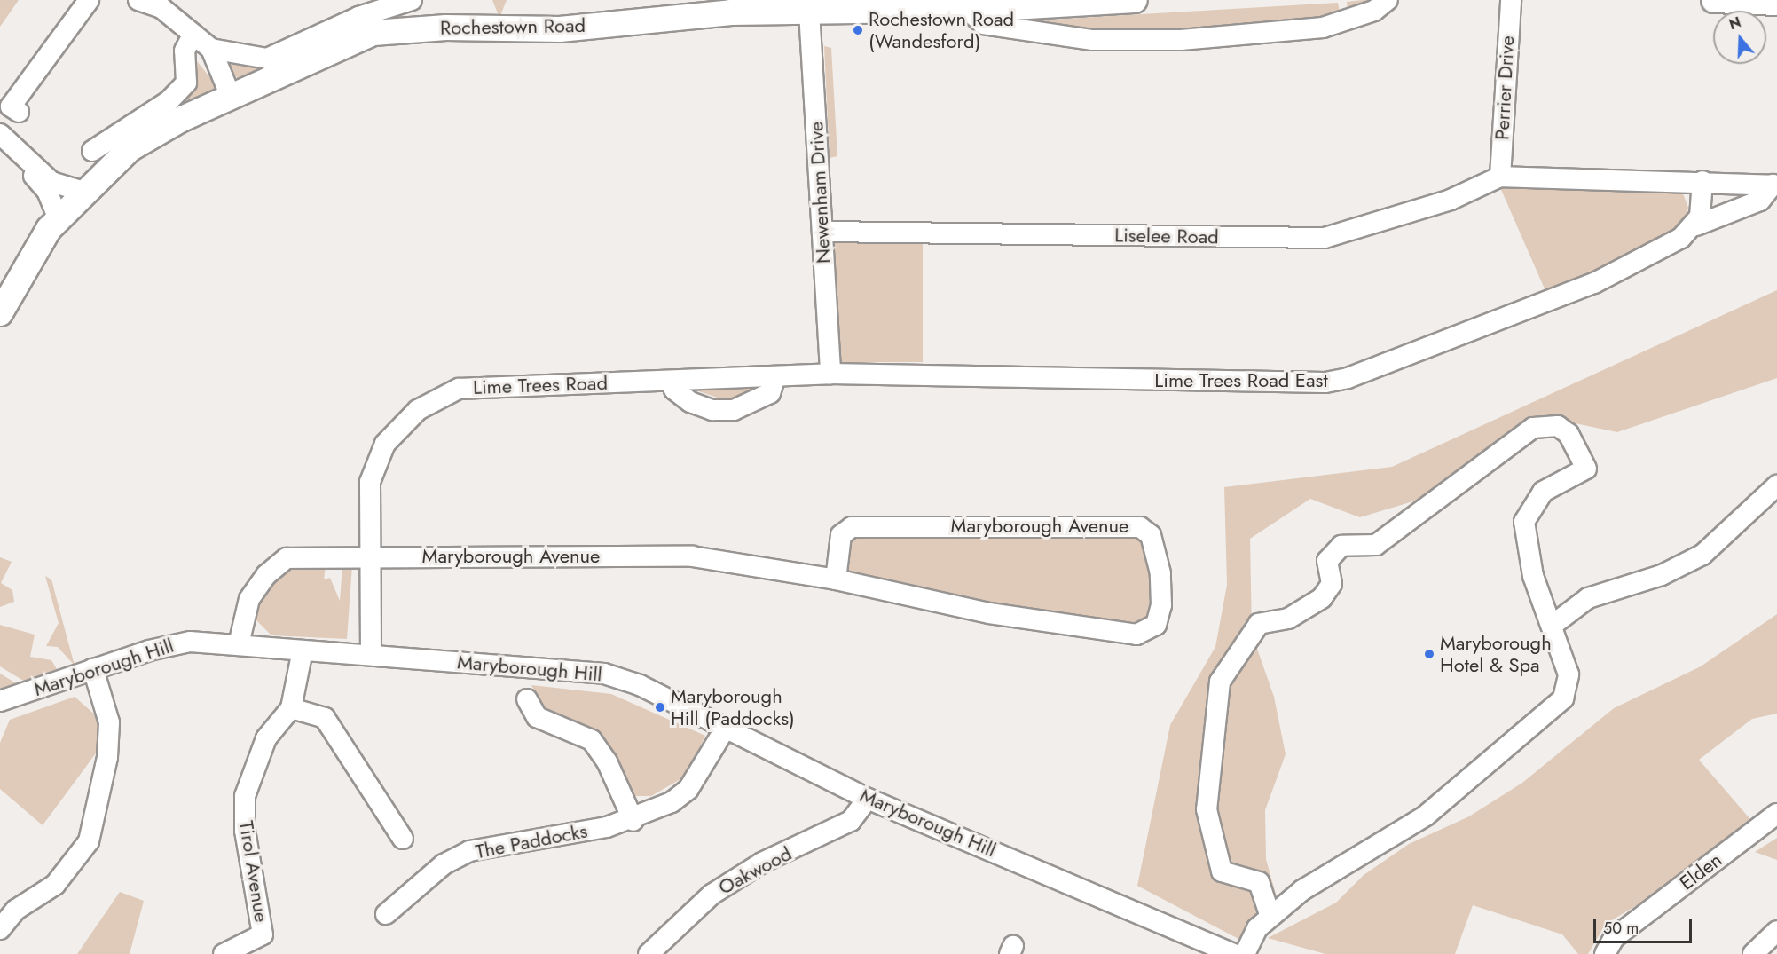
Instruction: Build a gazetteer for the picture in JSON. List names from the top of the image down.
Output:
{
  "streets": {
    "main road": ["Rochestown Road"],
    "street": [
      "Perrier Drive",
      "Newenham Drive",
      "Liselee Road",
      "Lime Trees Road East",
      "Lime Trees Road",
      "Maryborough Avenue",
      "Maryborough Hill",
      "The Paddocks",
      "Oakwood",
      "Tirol Avenue",
      "Elden"
    ]
  },
  "crossings": [
    ["Rochestown Road", "Newenham Drive"],
    ["Perrier Drive", "Liselee Road"],
    ["Newenham Drive", "Liselee Road"],
    ["Newenham Drive", "Lime Trees Road East"],
    ["Newenham Drive", "Lime Trees Road"],
    ["Lime Trees Road East", "Lime Trees Road"],
    ["Lime Trees Road", "Maryborough Avenue"],
    ["Lime Trees Road", "Maryborough Hill"],
    ["Maryborough Avenue", "Maryborough Hill"],
    ["Maryborough Hill", "The Paddocks"],
    ["Maryborough Hill", "Oakwood"],
    ["Maryborough Hill", "Tirol Avenue"]
  ],
  "places": ["Rochestown Road (Wandesford)", "Maryborough Hotel & Spa", "Maryborough Hill (Paddocks)"],
  "scale_bar": "50 m",
  "north": "top"
}
